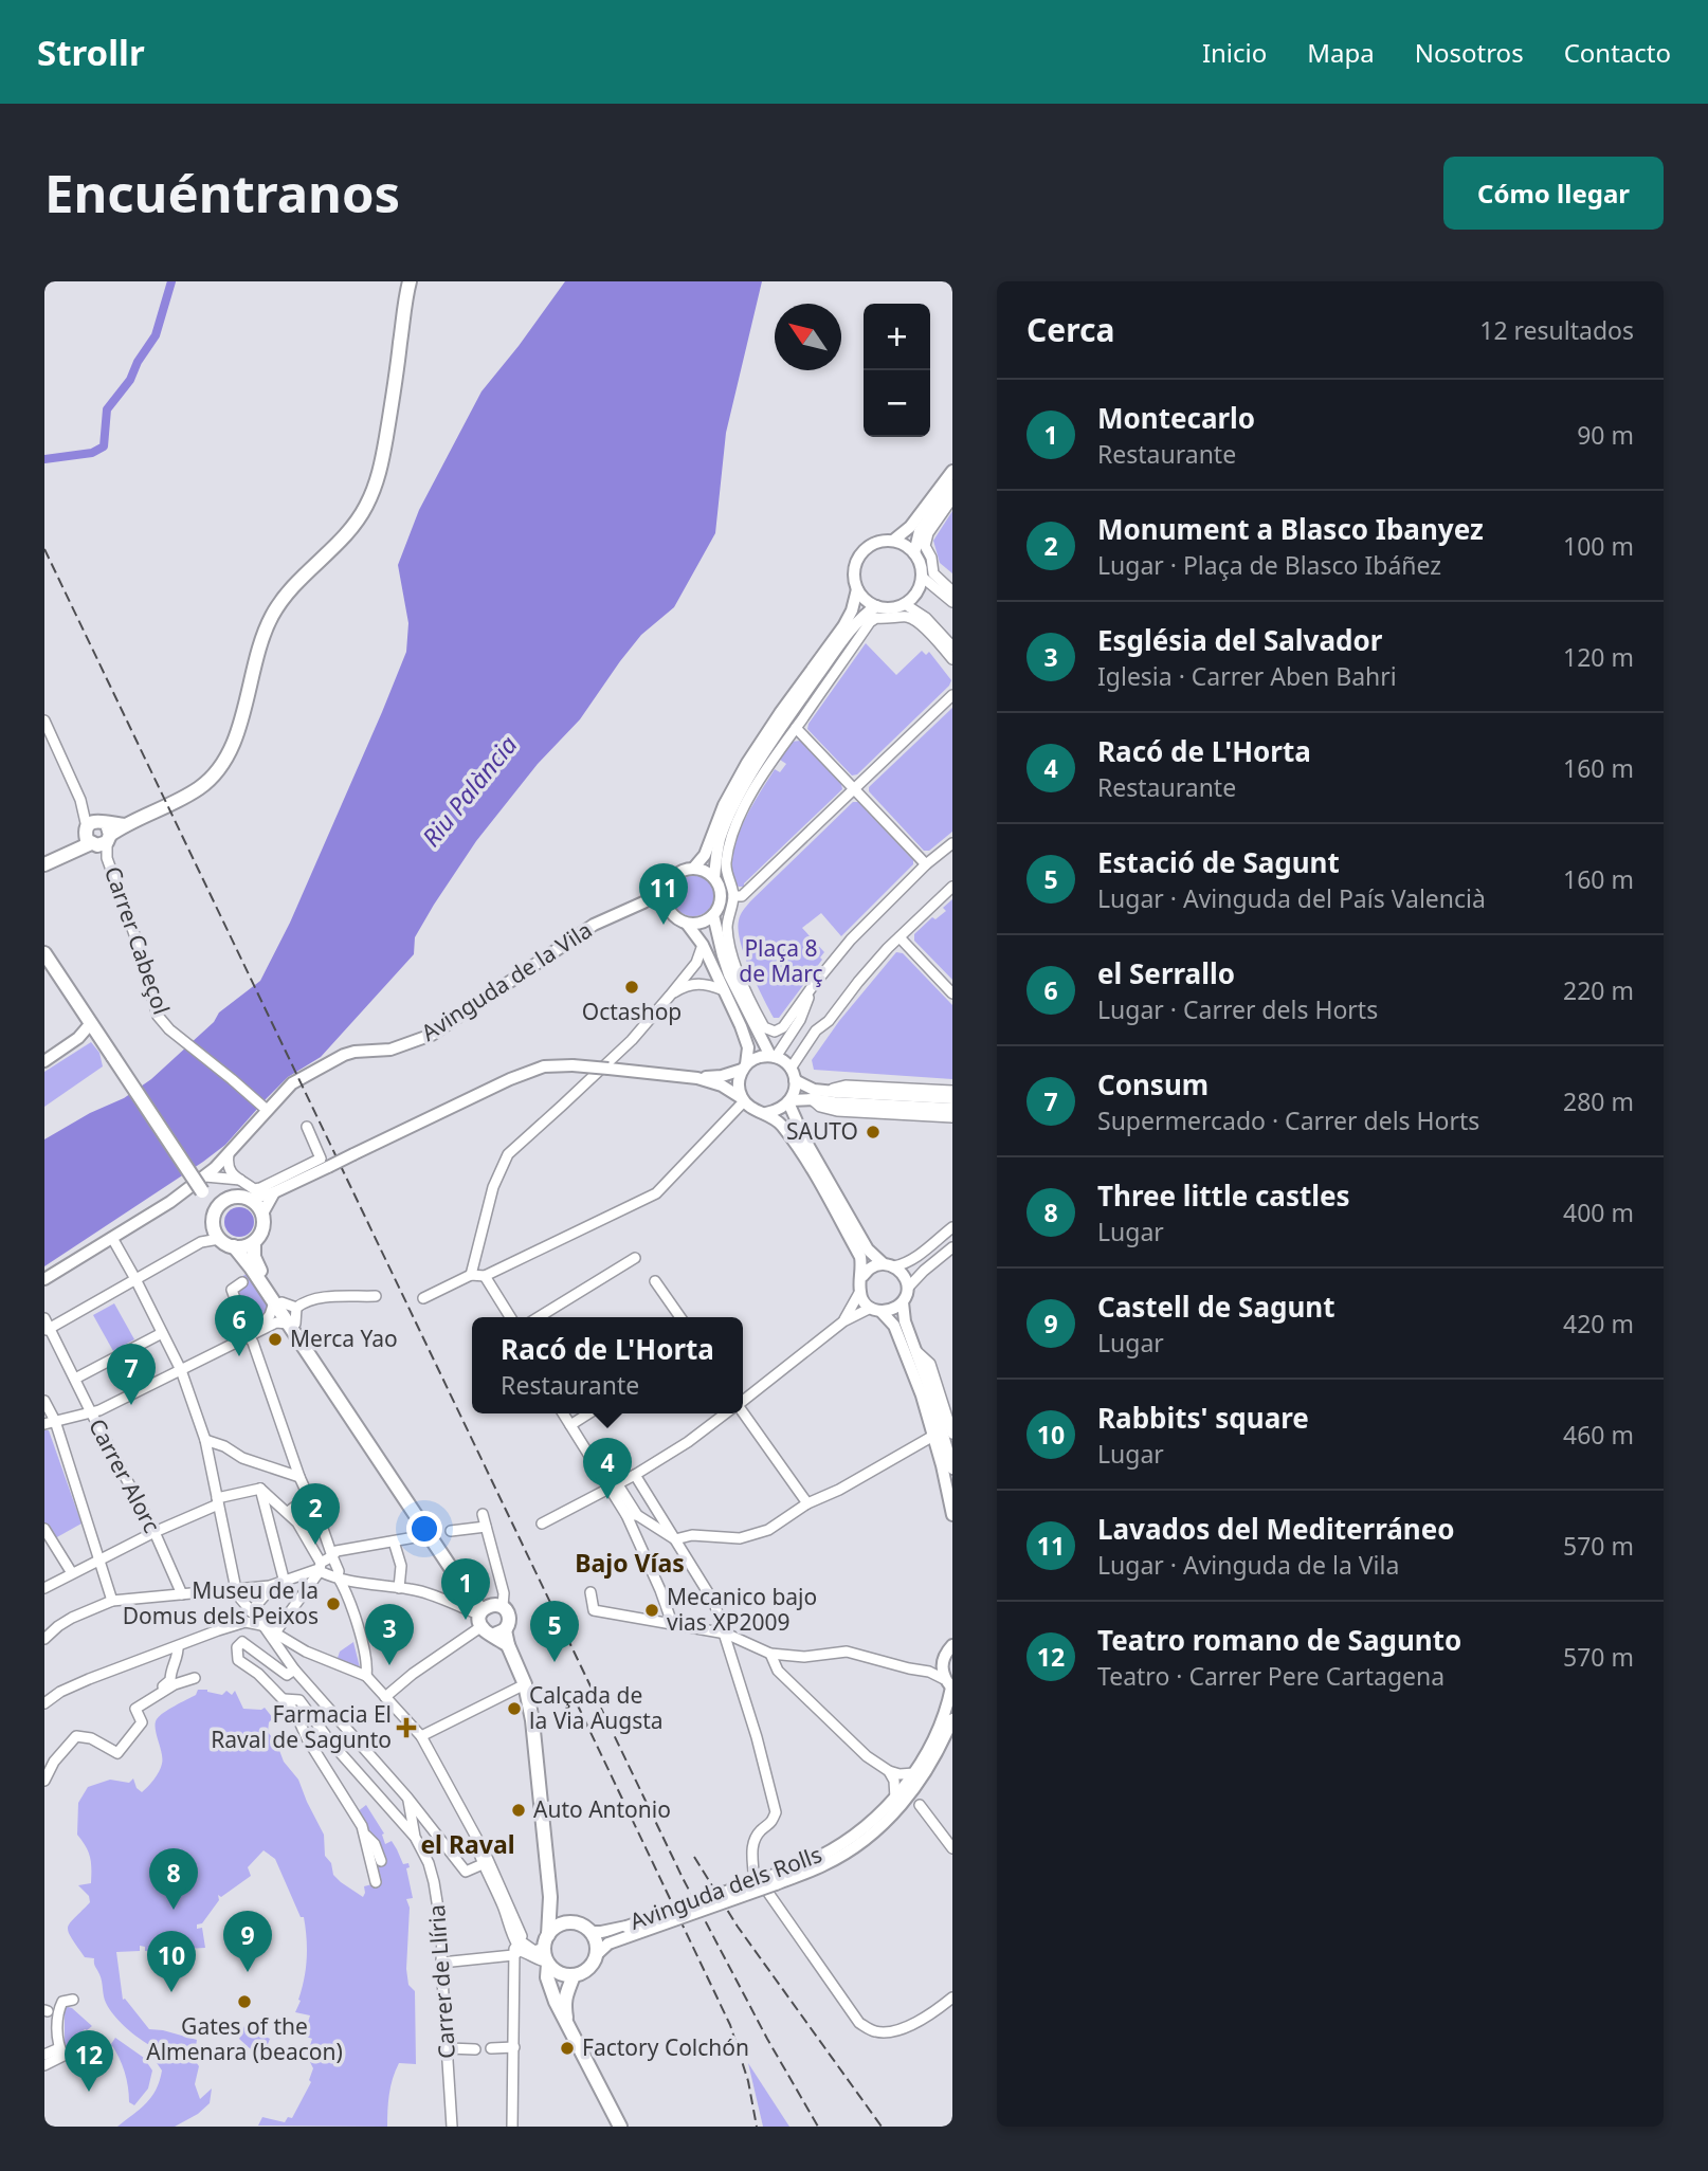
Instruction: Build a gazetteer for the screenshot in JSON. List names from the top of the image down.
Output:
{
  "streets": {
    "street": [
      "Carrer Cabeçol",
      "Avinguda de la Vila",
      "Carrer Alorc",
      "Avinguda dels Rolls",
      "Carrer de Llíria"
    ]
  },
  "crossings": [
    ["Carrer Cabeçol", "Avinguda de la Vila"]
  ],
  "districts": ["Bajo Vías", "el Raval"],
  "water": ["Riu Palància"],
  "parks": ["Plaça 8 de Març"],
  "places": {
    "other": [
      "Octashop",
      "SAUTO",
      "Merca Yao",
      "Museu de la Domus dels Peixos",
      "Mecanico bajo vias XP2009",
      "Calçada de la Via Augsta",
      "Auto Antonio",
      "Gates of the Almenara (beacon)",
      "Factory Colchón"
    ],
    "health": ["Farmacia El Raval de Sagunto"]
  },
  "north": "top left",
  "page": {
    "header": "Strollr",
    "nav": [
      "Inicio",
      "Mapa",
      "Nosotros",
      "Contacto"
    ],
    "buttons": "Cómo llegar",
    "title": "Encuéntranos",
    "heading": ["Cerca", "12 resultados"],
    "map_buttons": ["+", "−"],
    "list": [
      {
        "mark": "1",
        "name": "Montecarlo",
        "note": "Restaurante",
        "value": "90 m"
      },
      {
        "mark": "2",
        "name": "Monument a Blasco Ibanyez",
        "note": "Lugar · Plaça de Blasco Ibáñez",
        "value": "100 m"
      },
      {
        "mark": "3",
        "name": "Església del Salvador",
        "note": "Iglesia · Carrer Aben Bahri",
        "value": "120 m"
      },
      {
        "mark": "4",
        "name": "Racó de L'Horta",
        "note": "Restaurante",
        "value": "160 m"
      },
      {
        "mark": "5",
        "name": "Estació de Sagunt",
        "note": "Lugar · Avinguda del País Valencià",
        "value": "160 m"
      },
      {
        "mark": "6",
        "name": "el Serrallo",
        "note": "Lugar · Carrer dels Horts",
        "value": "220 m"
      },
      {
        "mark": "7",
        "name": "Consum",
        "note": "Supermercado · Carrer dels Horts",
        "value": "280 m"
      },
      {
        "mark": "8",
        "name": "Three little castles",
        "note": "Lugar",
        "value": "400 m"
      },
      {
        "mark": "9",
        "name": "Castell de Sagunt",
        "note": "Lugar",
        "value": "420 m"
      },
      {
        "mark": "10",
        "name": "Rabbits' square",
        "note": "Lugar",
        "value": "460 m"
      },
      {
        "mark": "11",
        "name": "Lavados del Mediterráneo",
        "note": "Lugar · Avinguda de la Vila",
        "value": "570 m"
      },
      {
        "mark": "12",
        "name": "Teatro romano de Sagunto",
        "note": "Teatro · Carrer Pere Cartagena",
        "value": "570 m"
      }
    ],
    "pins": [
      "11",
      "6",
      "7",
      "4",
      "2",
      "1",
      "5",
      "3",
      "8",
      "9",
      "10",
      "12"
    ],
    "popup": ["Racó de L'Horta", "Restaurante"]
  }
}
